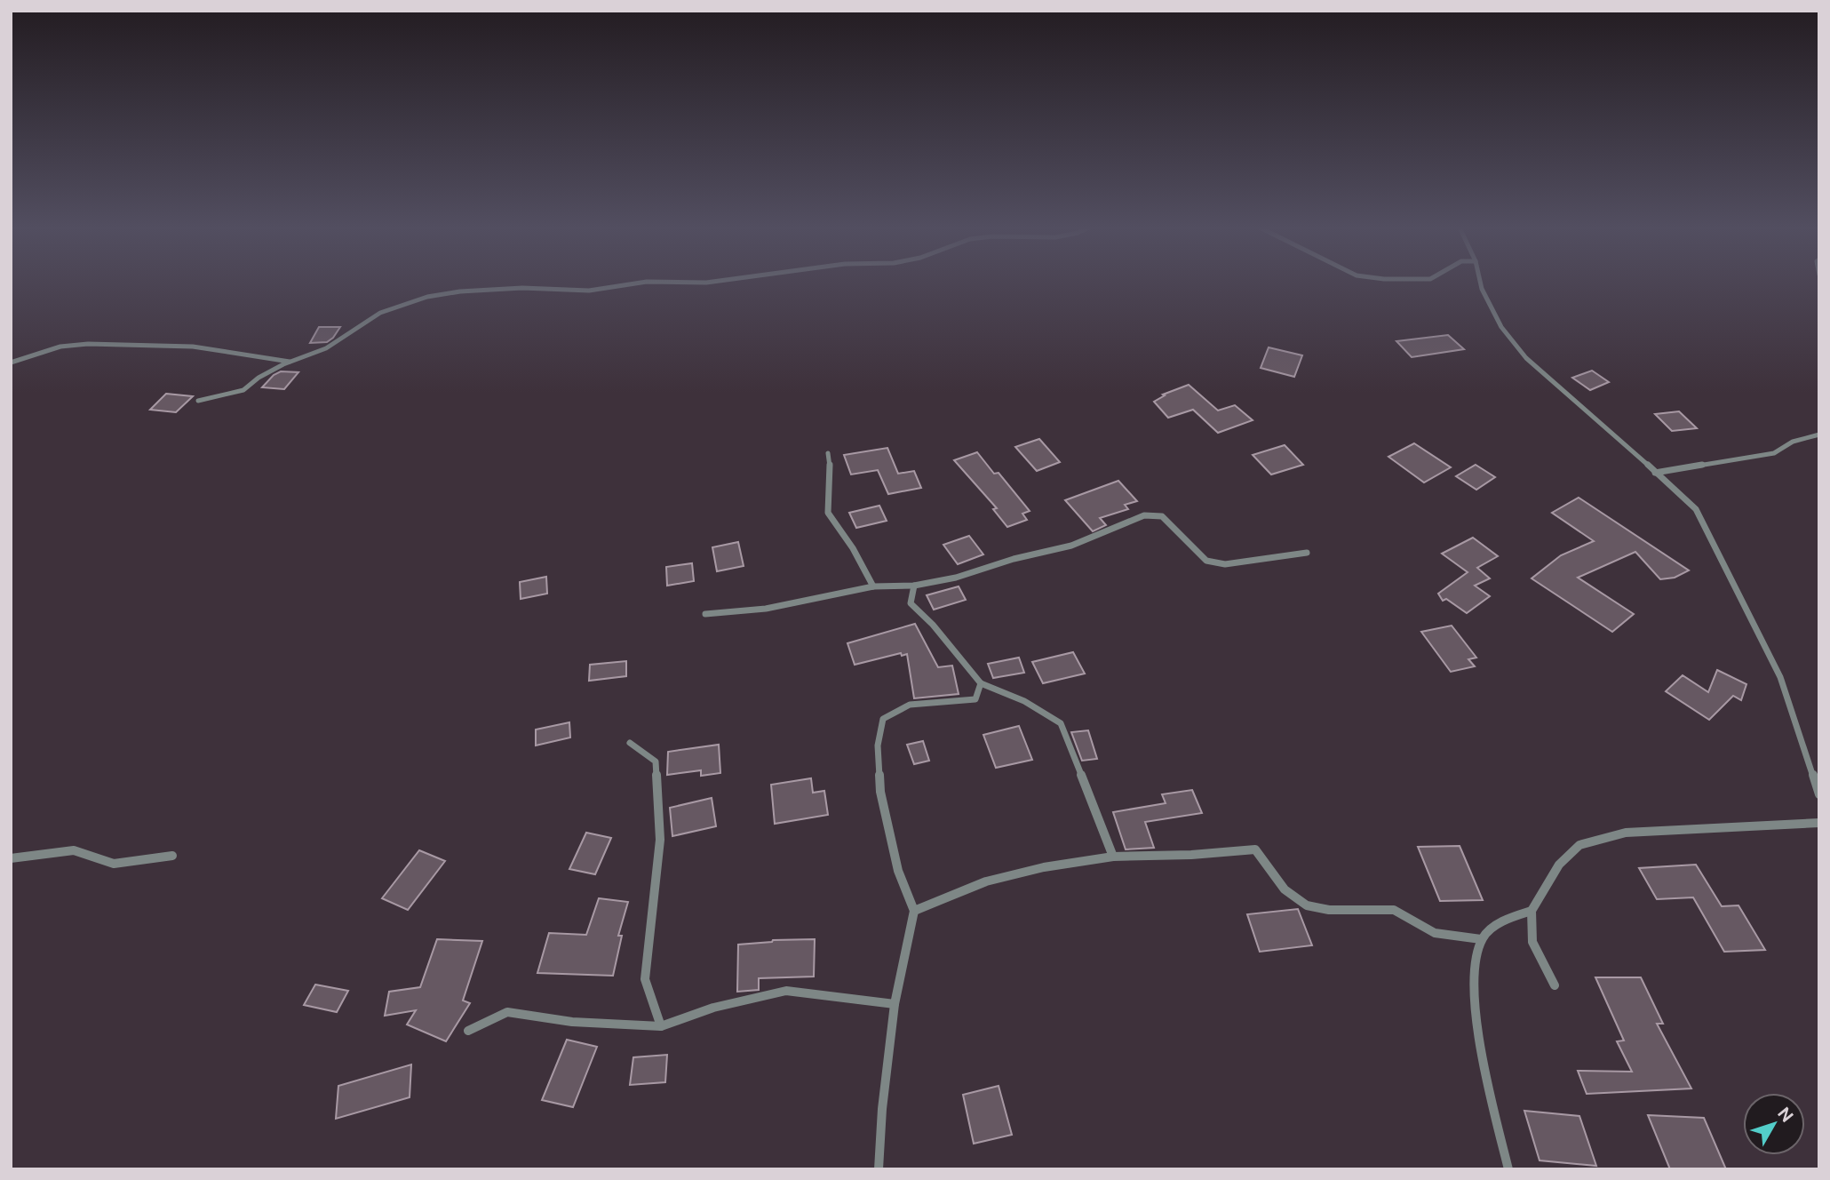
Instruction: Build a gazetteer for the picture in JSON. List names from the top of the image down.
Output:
{
  "north": "top right"
}
